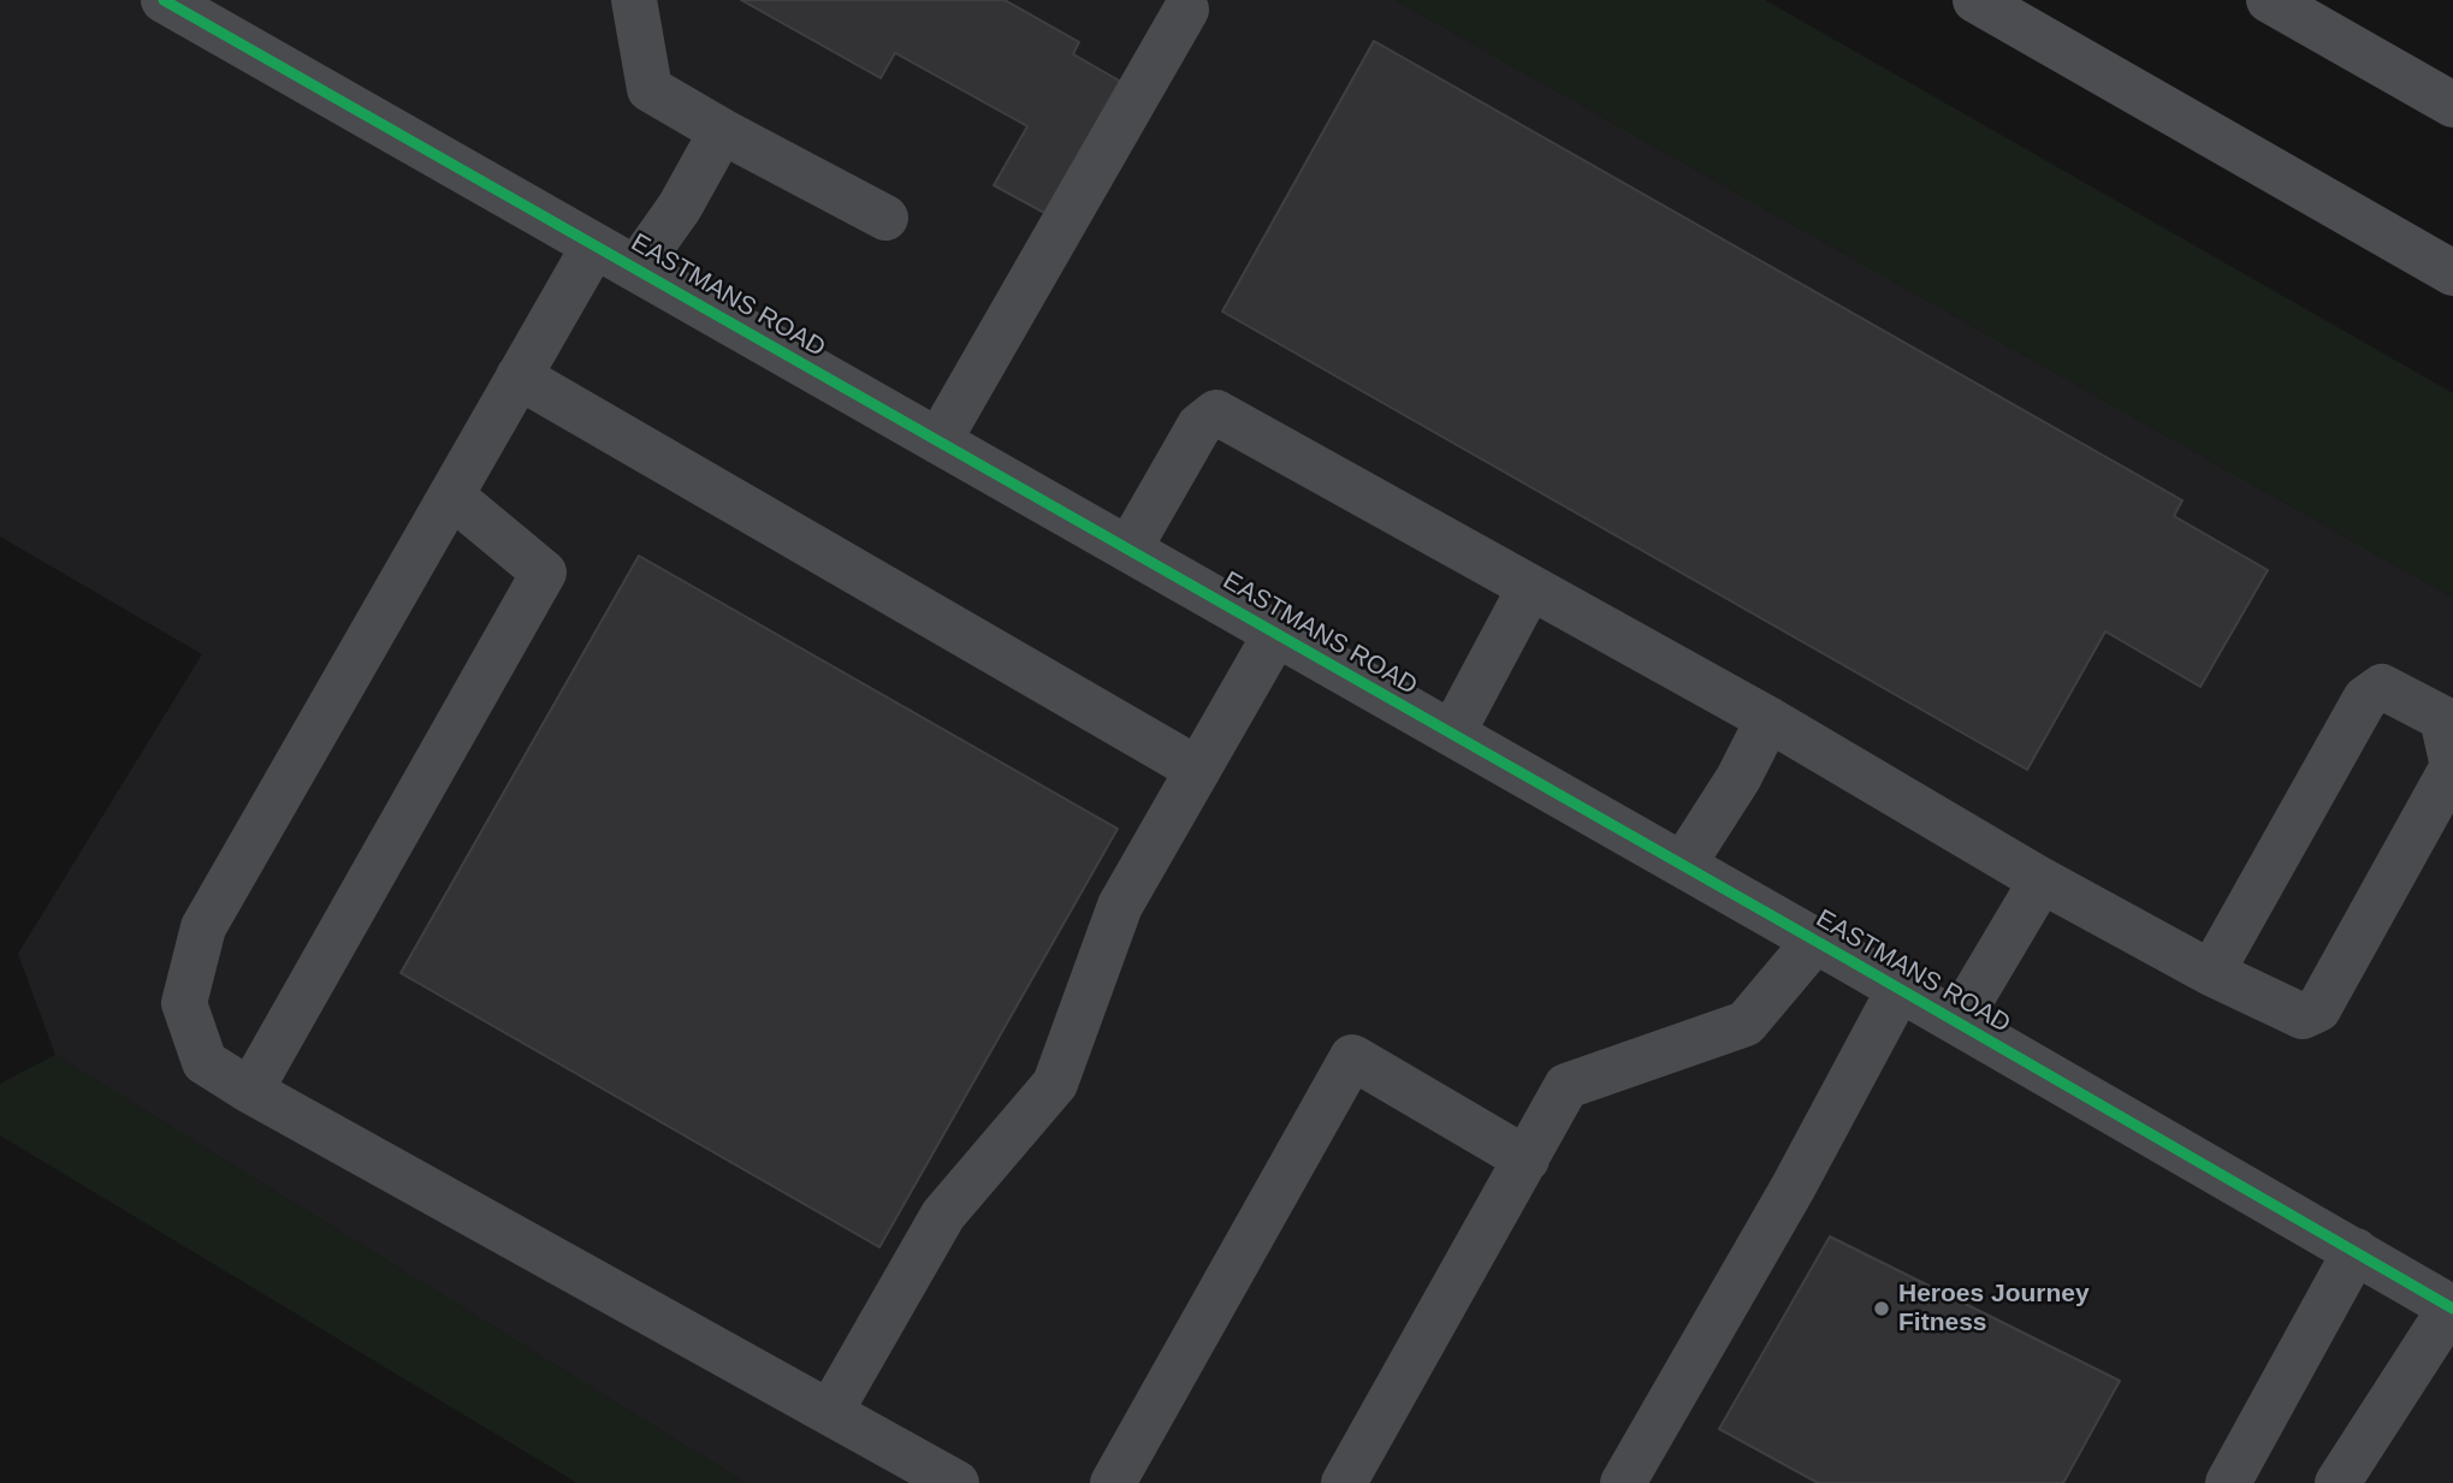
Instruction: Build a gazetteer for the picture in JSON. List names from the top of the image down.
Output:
{
  "streets": {
    "street": ["EASTMANS ROAD"]
  },
  "places": ["Heroes Journey Fitness"]
}
